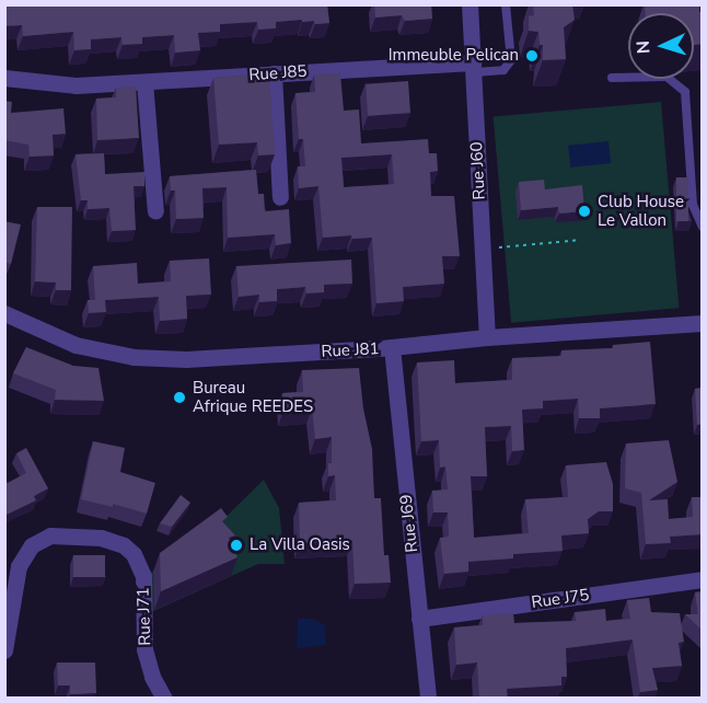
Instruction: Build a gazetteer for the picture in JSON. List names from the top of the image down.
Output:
{
  "streets": {
    "street": [
      "Rue J85",
      "Rue J60",
      "Rue J81",
      "Rue J69",
      "Rue J75",
      "Rue J71"
    ]
  },
  "crossings": [
    ["Rue J85", "Rue J60"],
    ["Rue J60", "Rue J81"],
    ["Rue J81", "Rue J69"],
    ["Rue J69", "Rue J75"]
  ],
  "places": [
    "Immeuble Pelican",
    "Club House Le Vallon",
    "Bureau Afrique REEDES",
    "La Villa Oasis"
  ],
  "north": "left"
}
